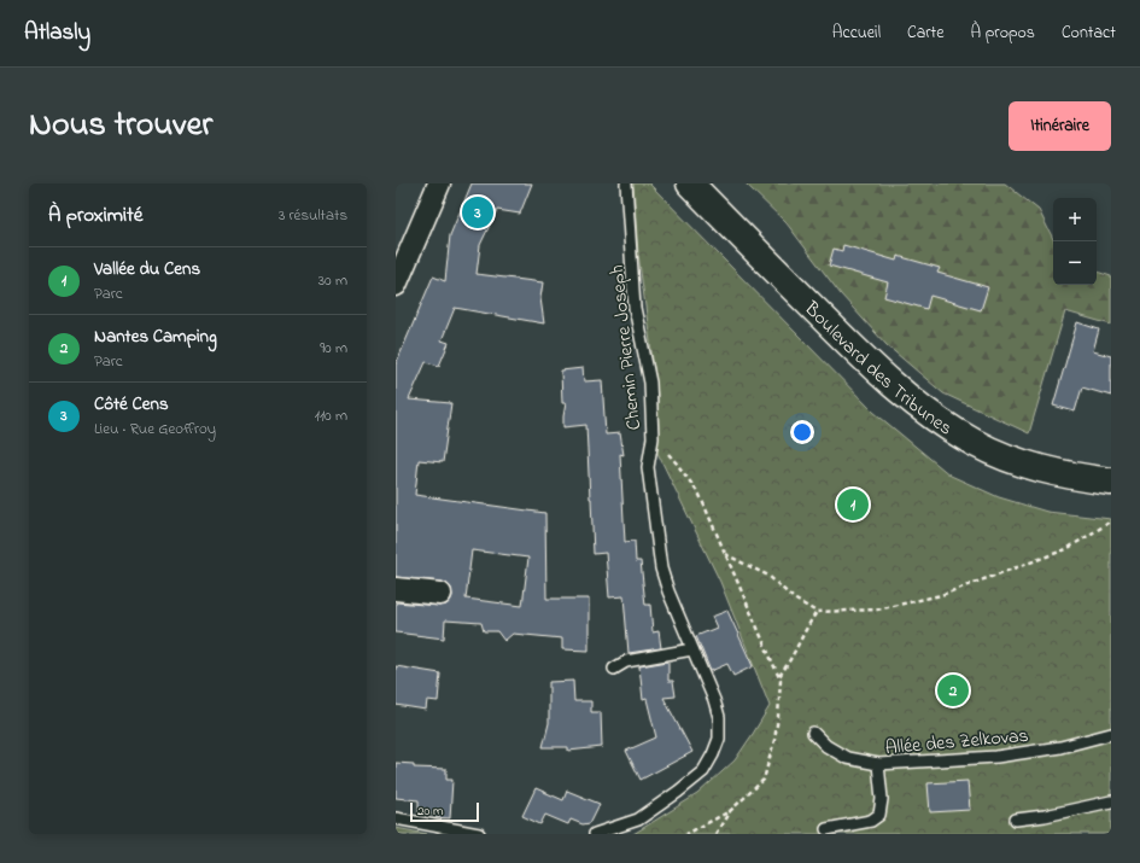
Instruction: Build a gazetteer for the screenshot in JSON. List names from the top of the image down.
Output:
{
  "streets": {
    "street": ["Boulevard des Tribunes"],
    "lane": ["Chemin Pierre Joseph", "Allée des Zelkovas"]
  },
  "scale_bar": "20 m",
  "page": {
    "header": "Atlasly",
    "nav": [
      "Accueil",
      "Carte",
      "À propos",
      "Contact"
    ],
    "title": "Nous trouver",
    "buttons": "Itinéraire",
    "heading": ["À proximité", "3 résultats"],
    "pins": ["3", "1", "2"],
    "map_buttons": ["+", "−"],
    "list": [
      {
        "mark": "1",
        "name": "Vallée du Cens",
        "note": "Parc",
        "value": "30 m"
      },
      {
        "mark": "2",
        "name": "Nantes Camping",
        "note": "Parc",
        "value": "90 m"
      },
      {
        "mark": "3",
        "name": "Côté Cens",
        "note": "Lieu · Rue Geoffroy",
        "value": "110 m"
      }
    ],
    "scale": "20 m"
  }
}
